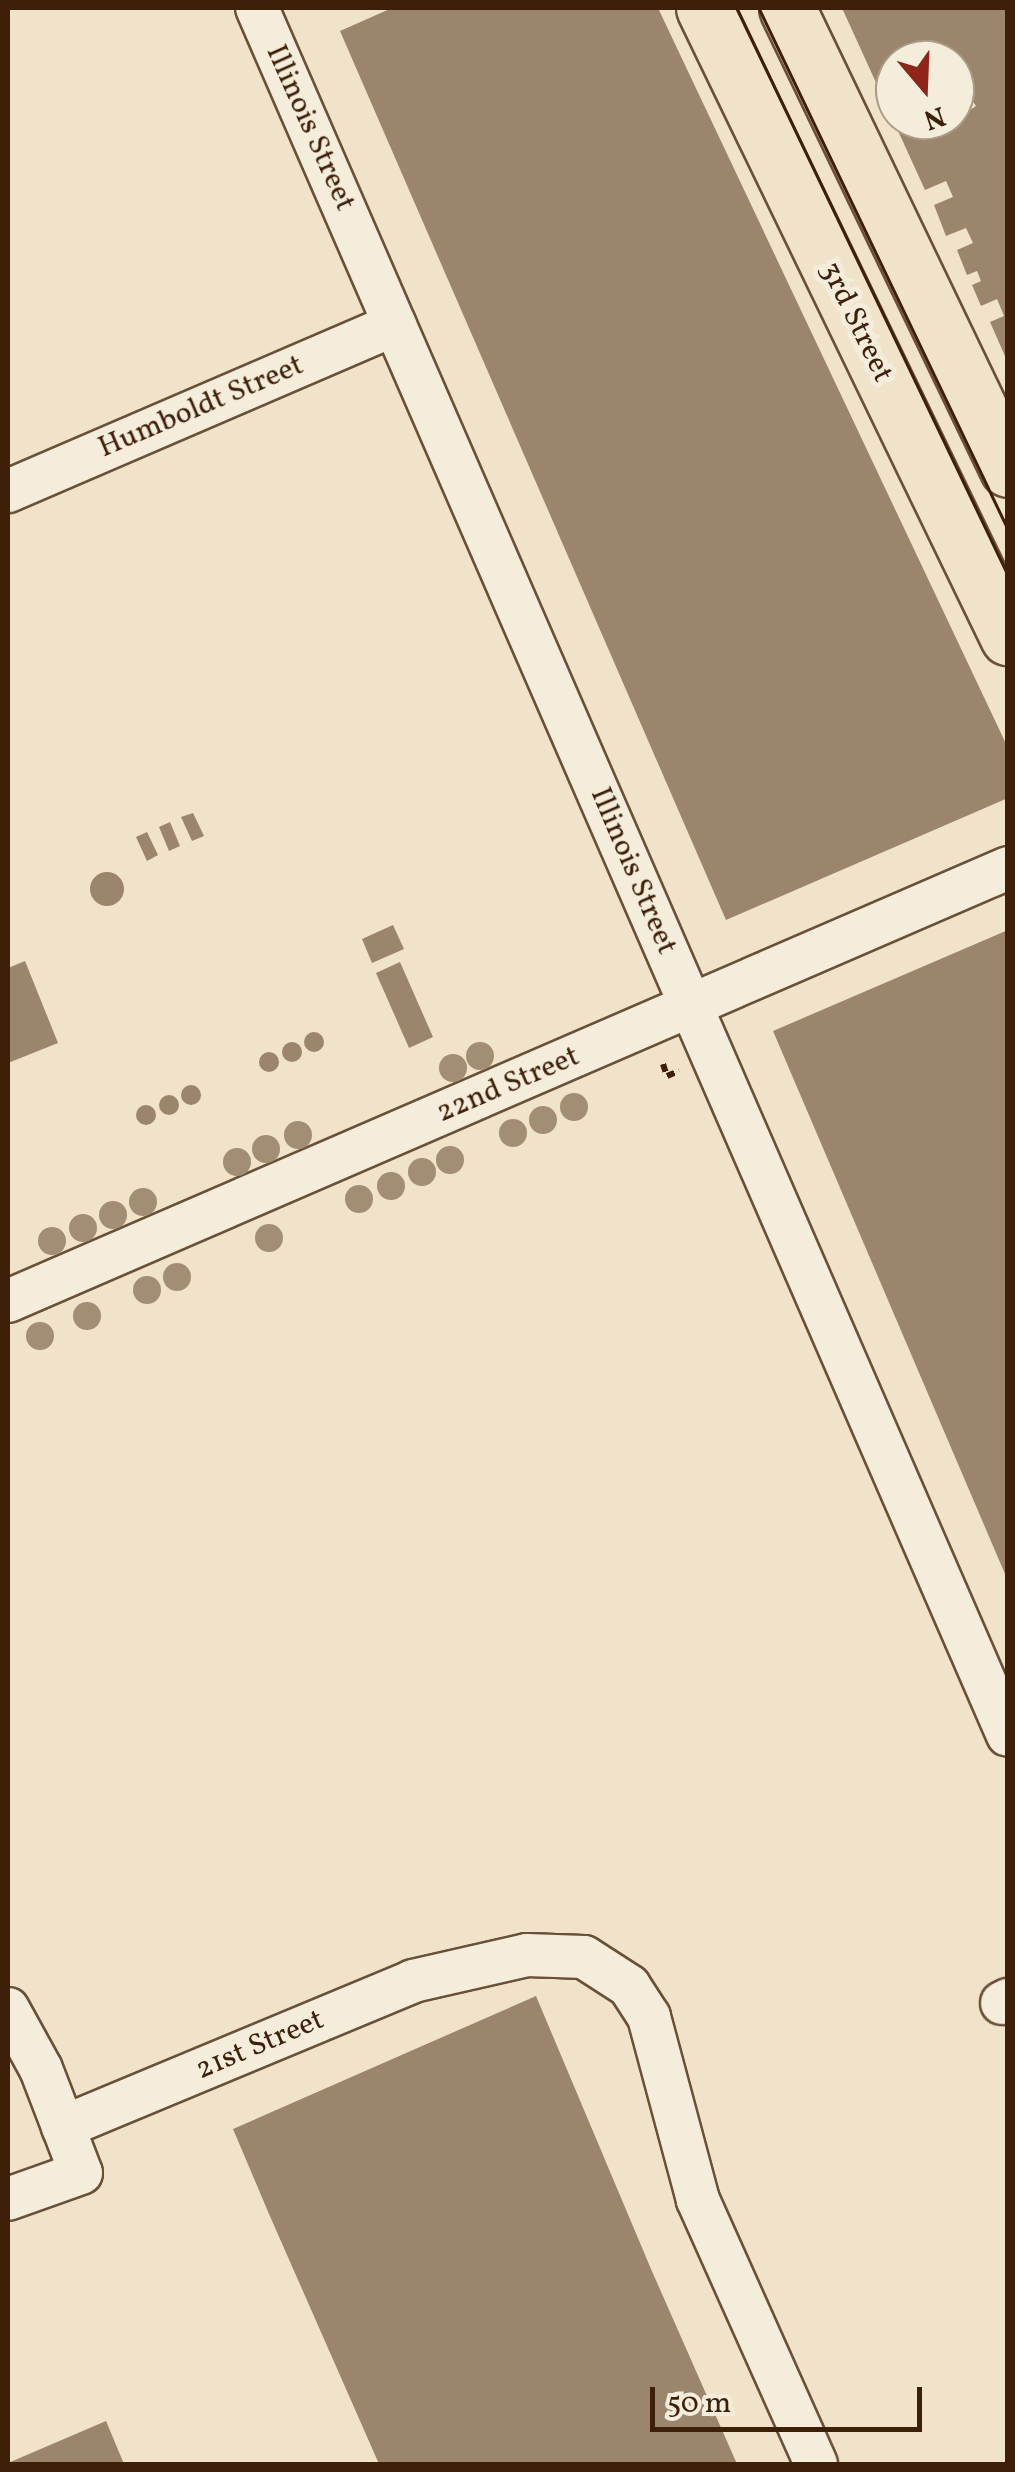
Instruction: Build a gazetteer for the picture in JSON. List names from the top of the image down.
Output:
{
  "streets": {
    "main road": ["3rd Street"],
    "street": [
      "Illinois Street",
      "Humboldt Street",
      "22nd Street",
      "21st Street"
    ]
  },
  "crossings": [
    ["Illinois Street", "Humboldt Street"],
    ["Illinois Street", "22nd Street"]
  ],
  "scale_bar": "50 m",
  "north": "bottom"
}
